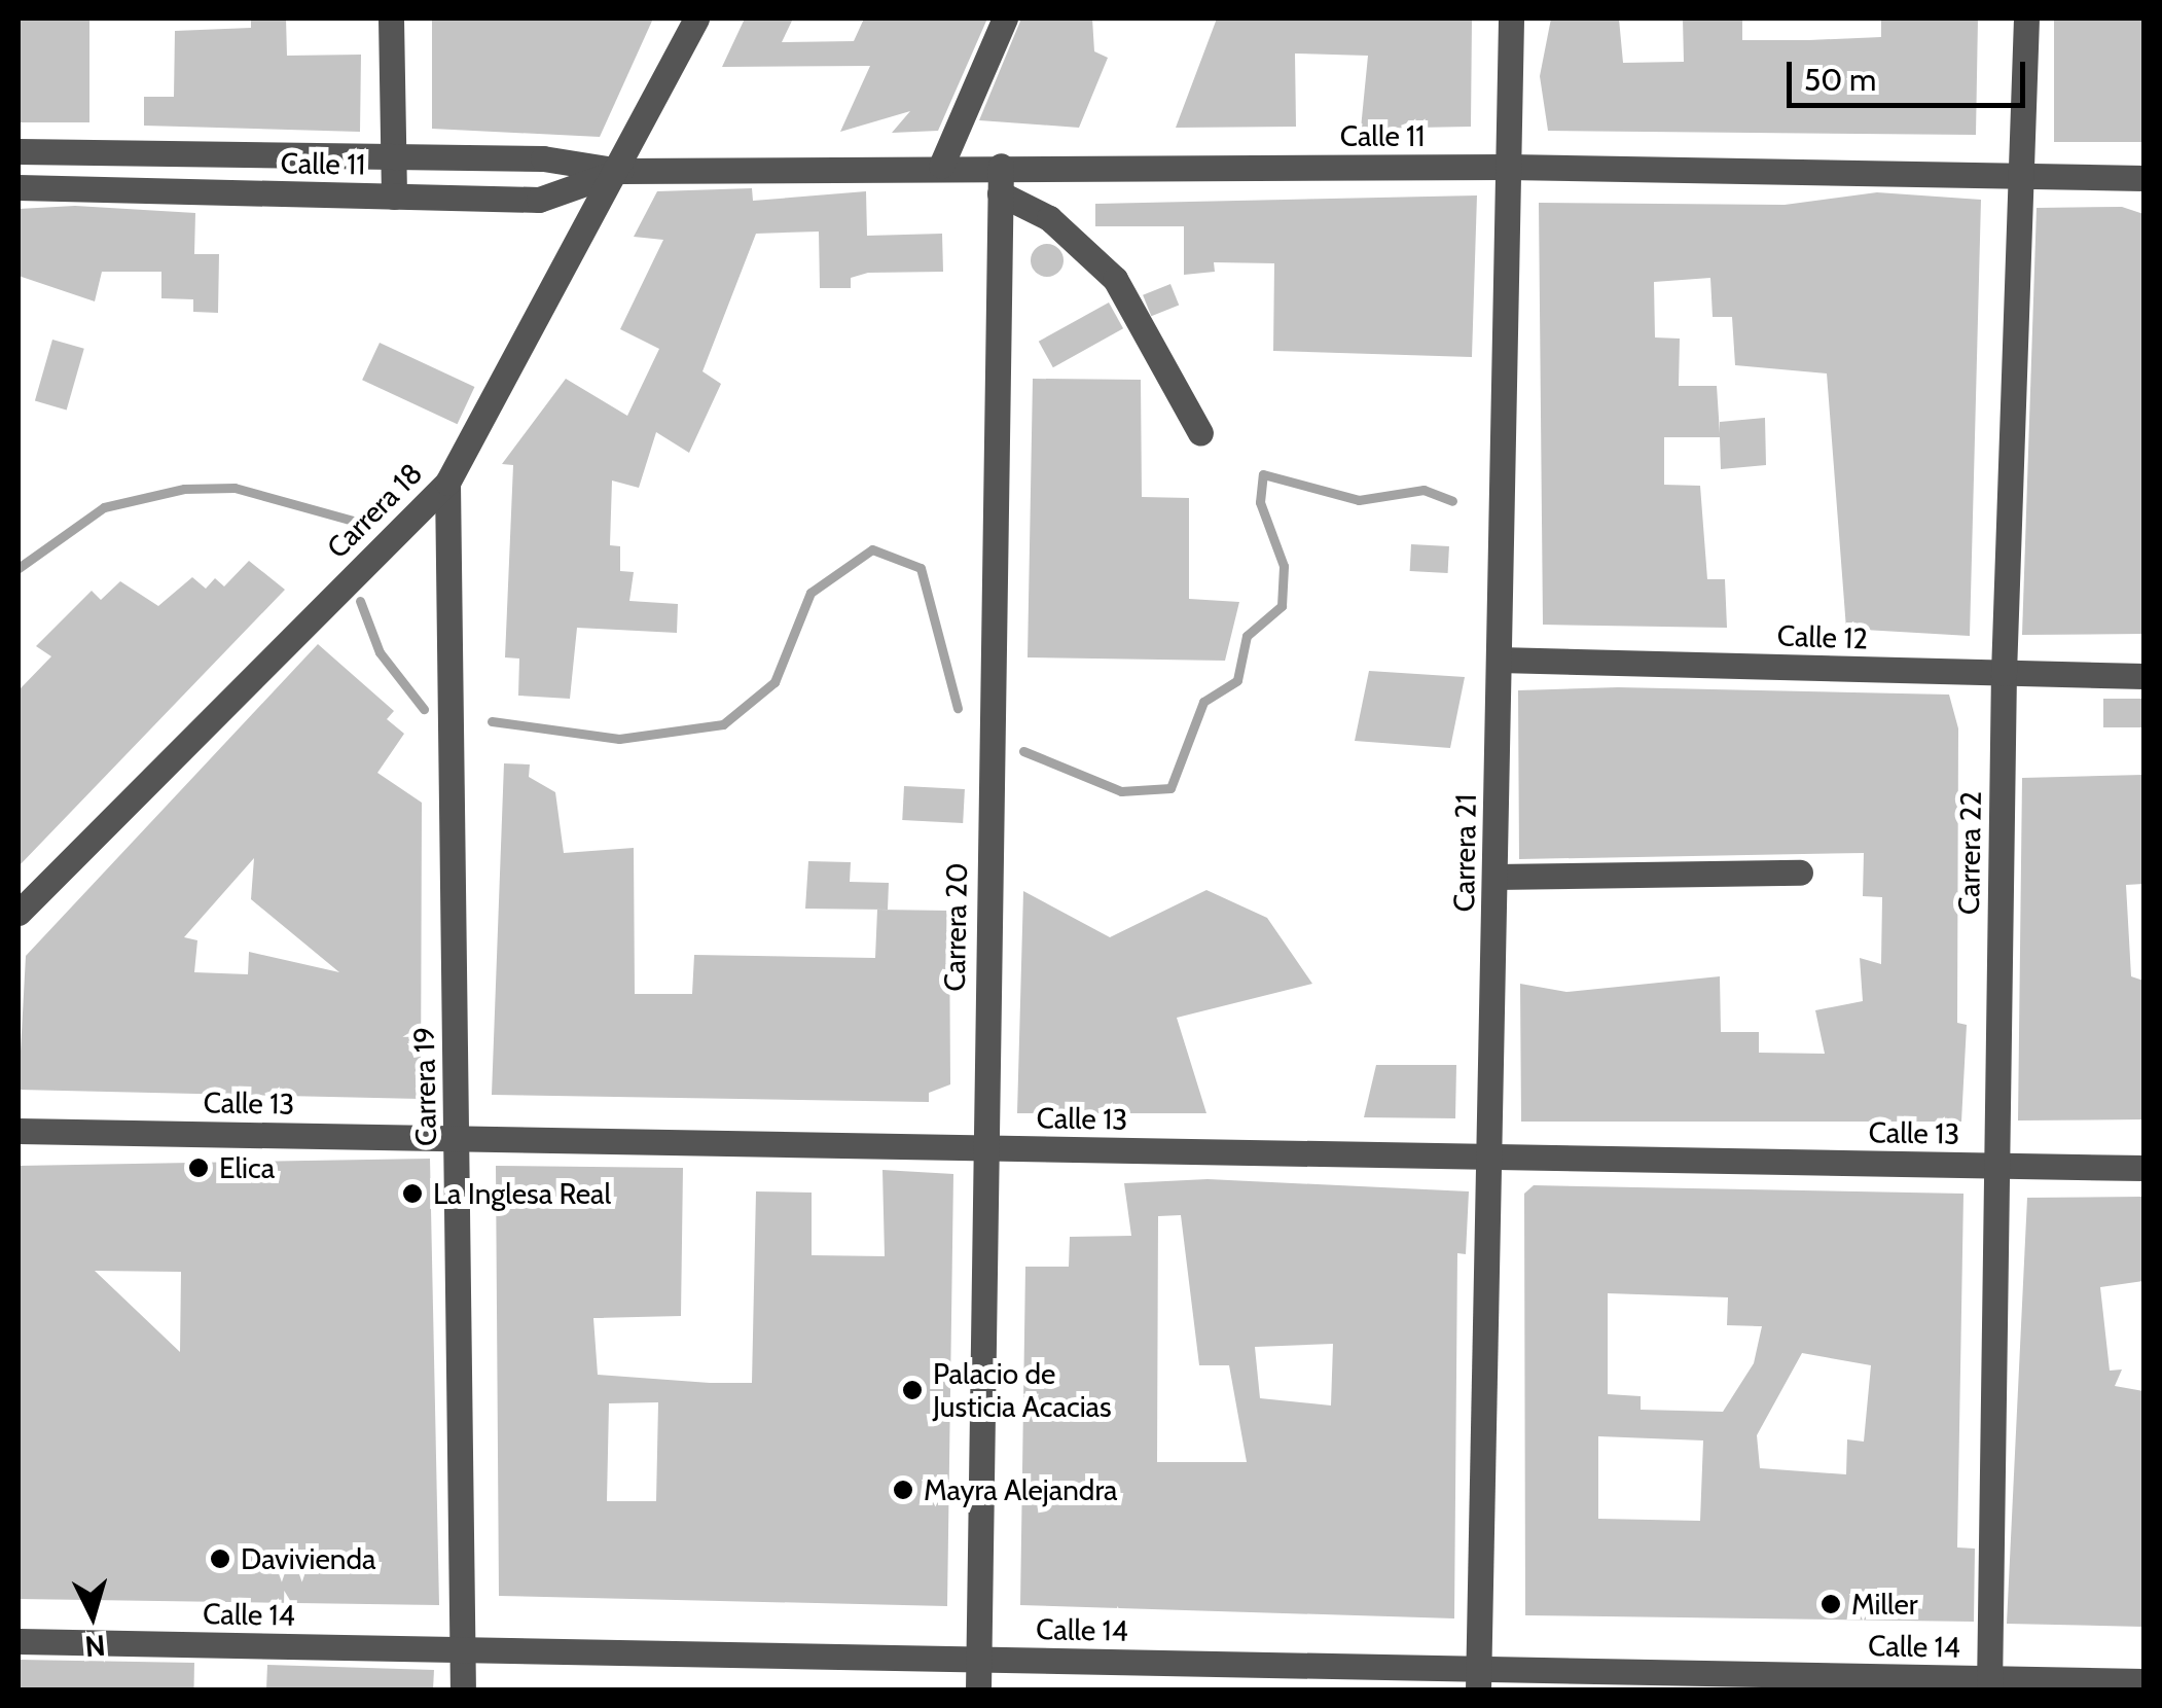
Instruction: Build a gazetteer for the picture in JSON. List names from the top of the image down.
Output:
{
  "streets": {
    "street": [
      "Calle 11",
      "Carrera 18",
      "Calle 12",
      "Carrera 21",
      "Carrera 22",
      "Carrera 20",
      "Carrera 19",
      "Calle 13",
      "Calle 14"
    ]
  },
  "crossings": [
    ["Calle 11", "Carrera 18"],
    ["Calle 11", "Carrera 21"],
    ["Calle 11", "Carrera 22"],
    ["Calle 11", "Carrera 20"],
    ["Carrera 18", "Carrera 19"],
    ["Calle 12", "Carrera 21"],
    ["Calle 12", "Carrera 22"],
    ["Carrera 21", "Calle 13"],
    ["Carrera 21", "Calle 14"],
    ["Carrera 22", "Calle 13"],
    ["Carrera 22", "Calle 14"],
    ["Carrera 20", "Calle 13"],
    ["Carrera 20", "Calle 14"],
    ["Carrera 19", "Calle 13"],
    ["Carrera 19", "Calle 14"]
  ],
  "places": [
    "Elica",
    "La Inglesa Real",
    "Palacio de Justicia Acacias",
    "Mayra Alejandra",
    "Davivienda",
    "Miller"
  ],
  "scale_bar": "50 m",
  "north": "bottom"
}
